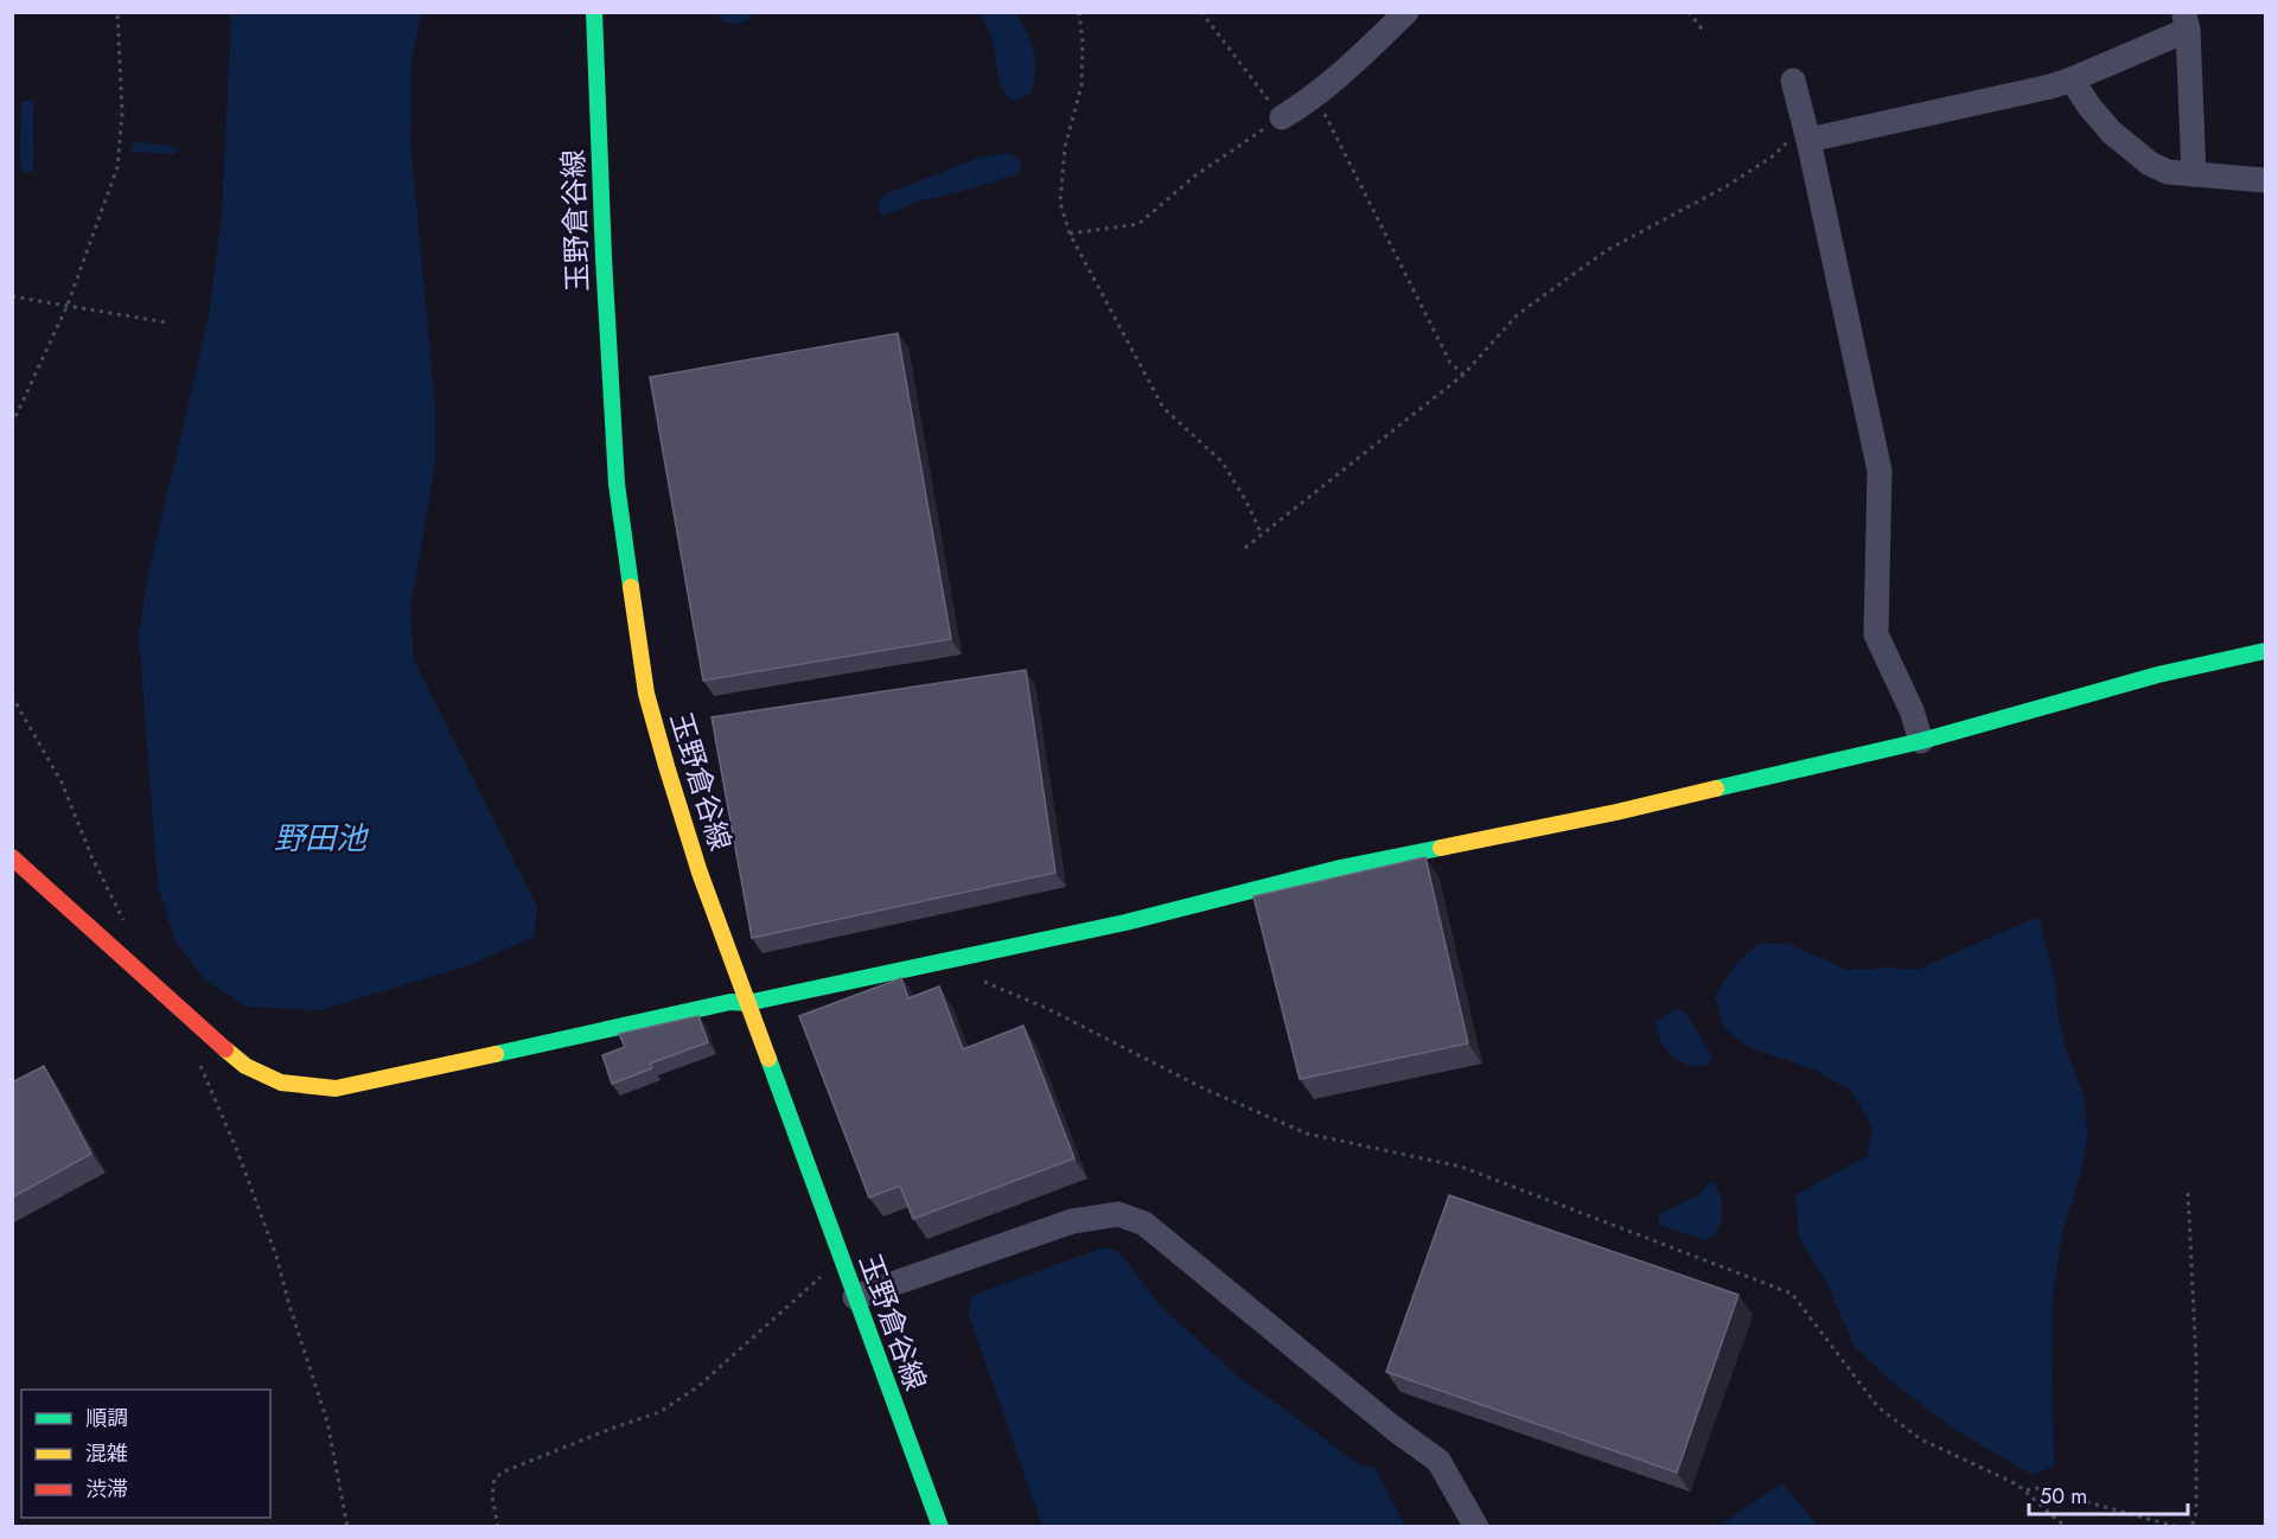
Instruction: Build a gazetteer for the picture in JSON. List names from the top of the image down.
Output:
{
  "streets": {
    "street": ["玉野倉谷線"]
  },
  "water": ["野田池"],
  "legend": ["順調", "混雑", "渋滞"],
  "scale_bar": "50 m"
}
